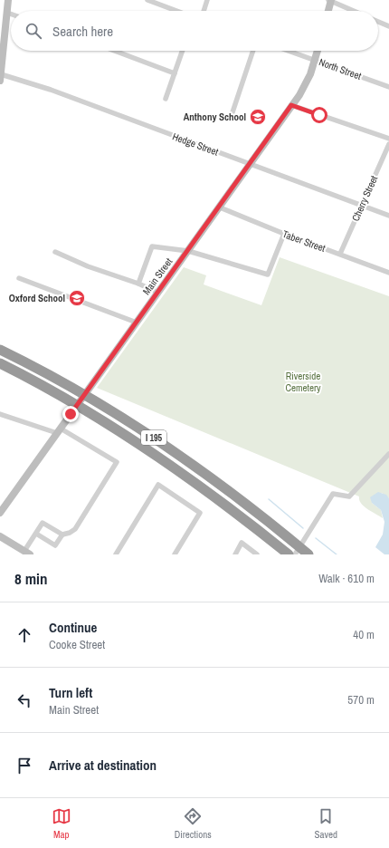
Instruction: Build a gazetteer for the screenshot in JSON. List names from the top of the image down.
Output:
{
  "streets": {
    "highway": ["I 195"],
    "main road": ["Main Street"],
    "street": [
      "North Street",
      "Hedge Street",
      "Cherry Street",
      "Taber Street"
    ]
  },
  "crossings": [
    ["North Street", "Main Street"],
    ["Hedge Street", "Cherry Street"],
    ["Hedge Street", "Main Street"],
    ["Cherry Street", "Taber Street"],
    ["Taber Street", "Main Street"]
  ],
  "parks": ["Riverside Cemetery"],
  "places": {
    "school or university": ["Anthony School", "Oxford School"]
  },
  "page": {
    "search": "Search here",
    "heading": ["8 min", "Walk · 610 m"],
    "list": [
      ["Continue", "Cooke Street", "40 m"],
      ["Turn left", "Main Street", "570 m"],
      "Arrive at destination"
    ],
    "nav": ["Map", "Directions", "Saved"]
  }
}
